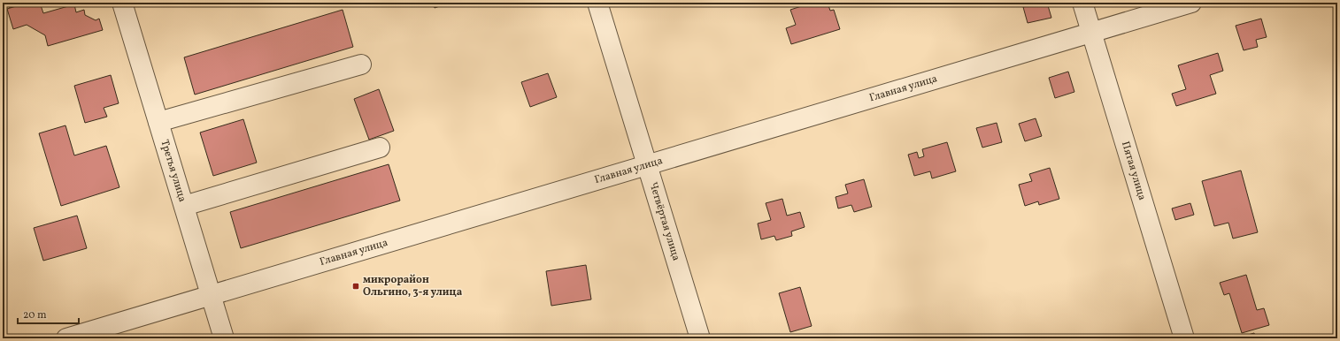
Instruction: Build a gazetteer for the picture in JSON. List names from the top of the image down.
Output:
{
  "streets": {
    "street": [
      "Главная улица",
      "Третья улица",
      "Пятая улица",
      "Четвёртая улица"
    ]
  },
  "crossings": [
    ["Главная улица", "Третья улица"],
    ["Главная улица", "Пятая улица"],
    ["Главная улица", "Четвёртая улица"]
  ],
  "places": {
    "transit": ["микрорайон Ольгино, 3-я улица"]
  },
  "scale_bar": "20 m"
}
